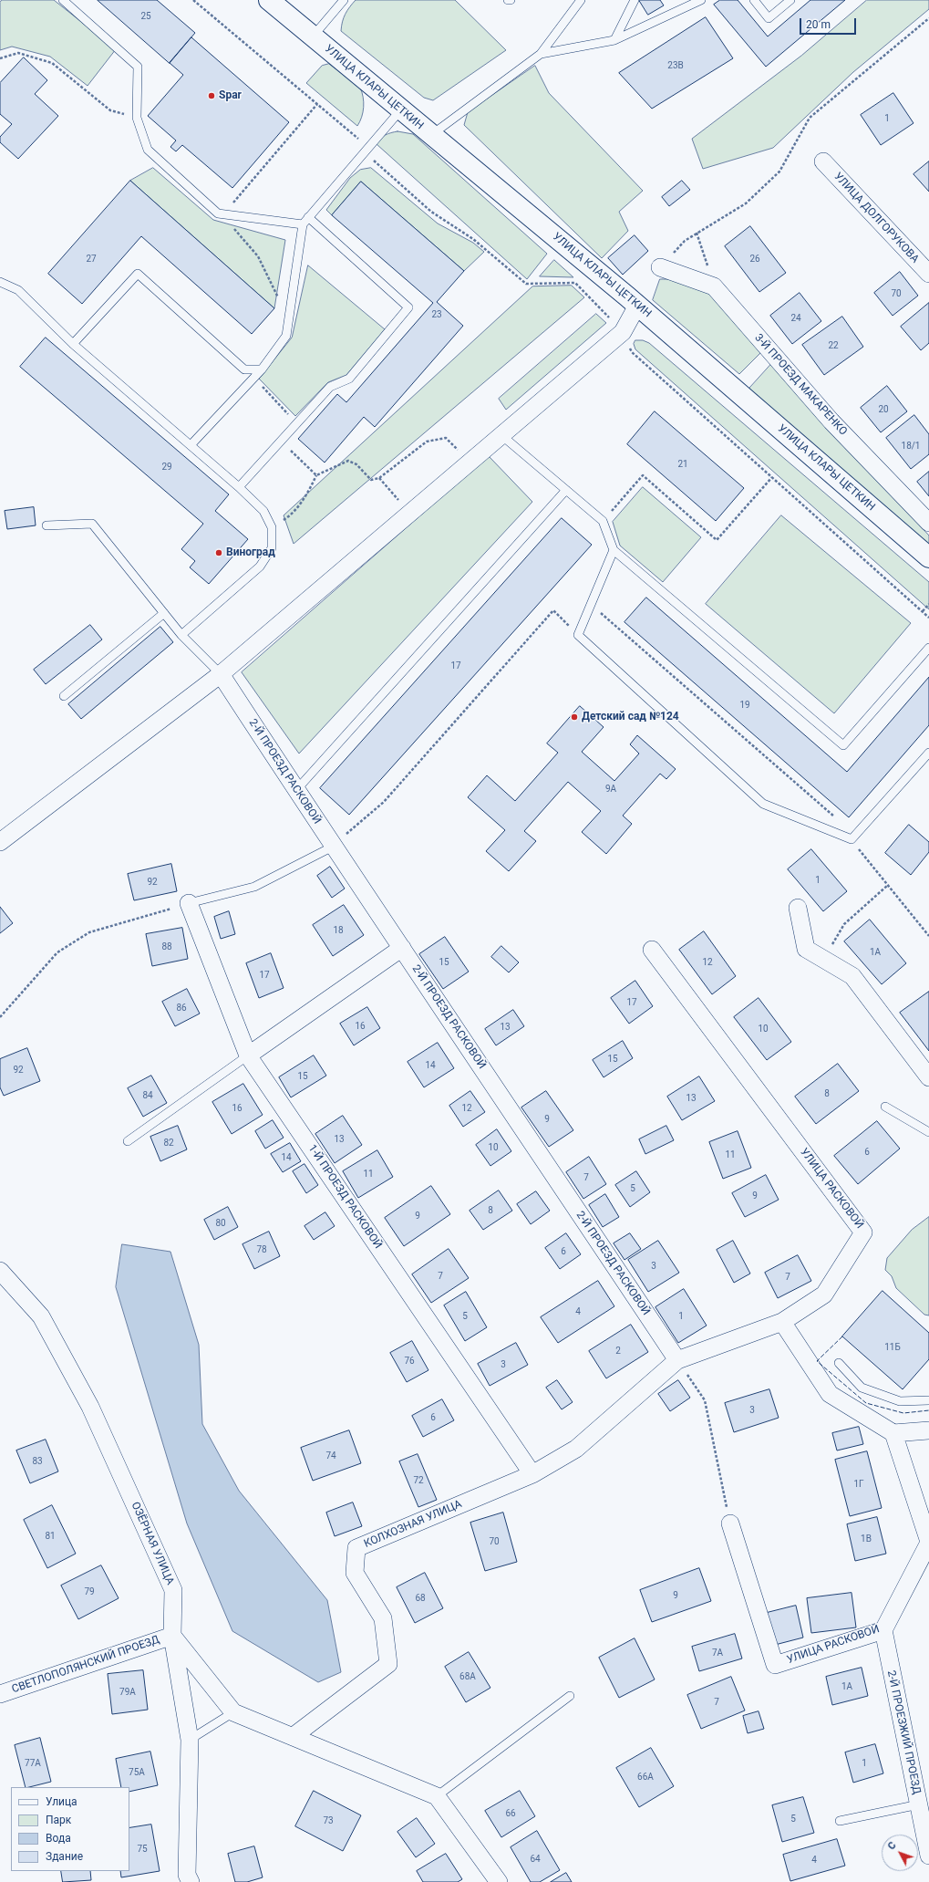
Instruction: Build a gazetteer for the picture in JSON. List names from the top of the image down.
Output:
{
  "streets": {
    "main road": ["УЛИЦА КЛАРЫ ЦЕТКИН"],
    "street": [
      "УЛИЦА ДОЛГОРУКОВА",
      "3-Й ПРОЕЗД МАКАРЕНКО",
      "2-Й ПРОЕЗД РАСКОВОЙ",
      "УЛИЦА РАСКОВОЙ",
      "1-Й ПРОЕЗД РАСКОВОЙ",
      "КОЛХОЗНАЯ УЛИЦА",
      "ОЗЁРНАЯ УЛИЦА",
      "СВЕТЛОПОЛЯНСКИЙ ПРОЕЗД",
      "2-Й ПРОЕЗЖИЙ ПРОЕЗД"
    ]
  },
  "crossings": [
    ["УЛИЦА РАСКОВОЙ", "2-Й ПРОЕЗЖИЙ ПРОЕЗД"],
    ["1-Й ПРОЕЗД РАСКОВОЙ", "КОЛХОЗНАЯ УЛИЦА"],
    ["ОЗЁРНАЯ УЛИЦА", "СВЕТЛОПОЛЯНСКИЙ ПРОЕЗД"]
  ],
  "places": ["Spar", "Виноград", "Детский сад №124"],
  "house_numbers": [
    "25",
    "23В",
    "1",
    "27",
    "26",
    "70",
    "23",
    "24",
    "22",
    "20",
    "18/1",
    "21",
    "29",
    "17",
    "19",
    "9А",
    "1",
    "92",
    "18",
    "88",
    "1А",
    "15",
    "12",
    "17",
    "17",
    "86",
    "16",
    "13",
    "10",
    "15",
    "14",
    "92",
    "15",
    "8",
    "84",
    "13",
    "16",
    "12",
    "9",
    "13",
    "82",
    "10",
    "6",
    "11",
    "14",
    "11",
    "7",
    "5",
    "9",
    "8",
    "9",
    "80",
    "78",
    "6",
    "3",
    "7",
    "7",
    "4",
    "5",
    "1",
    "11Б",
    "2",
    "76",
    "3",
    "3",
    "6",
    "74",
    "83",
    "72",
    "1Г",
    "81",
    "1В",
    "70",
    "79",
    "9",
    "68",
    "7А",
    "68А",
    "1А",
    "79А",
    "7",
    "77А",
    "1",
    "75А",
    "66А",
    "66",
    "5",
    "73",
    "75",
    "64",
    "4"
  ],
  "legend": [
    "Улица",
    "Парк",
    "Вода",
    "Здание"
  ],
  "scale_bar": "20 m",
  "north": "top left"
}
